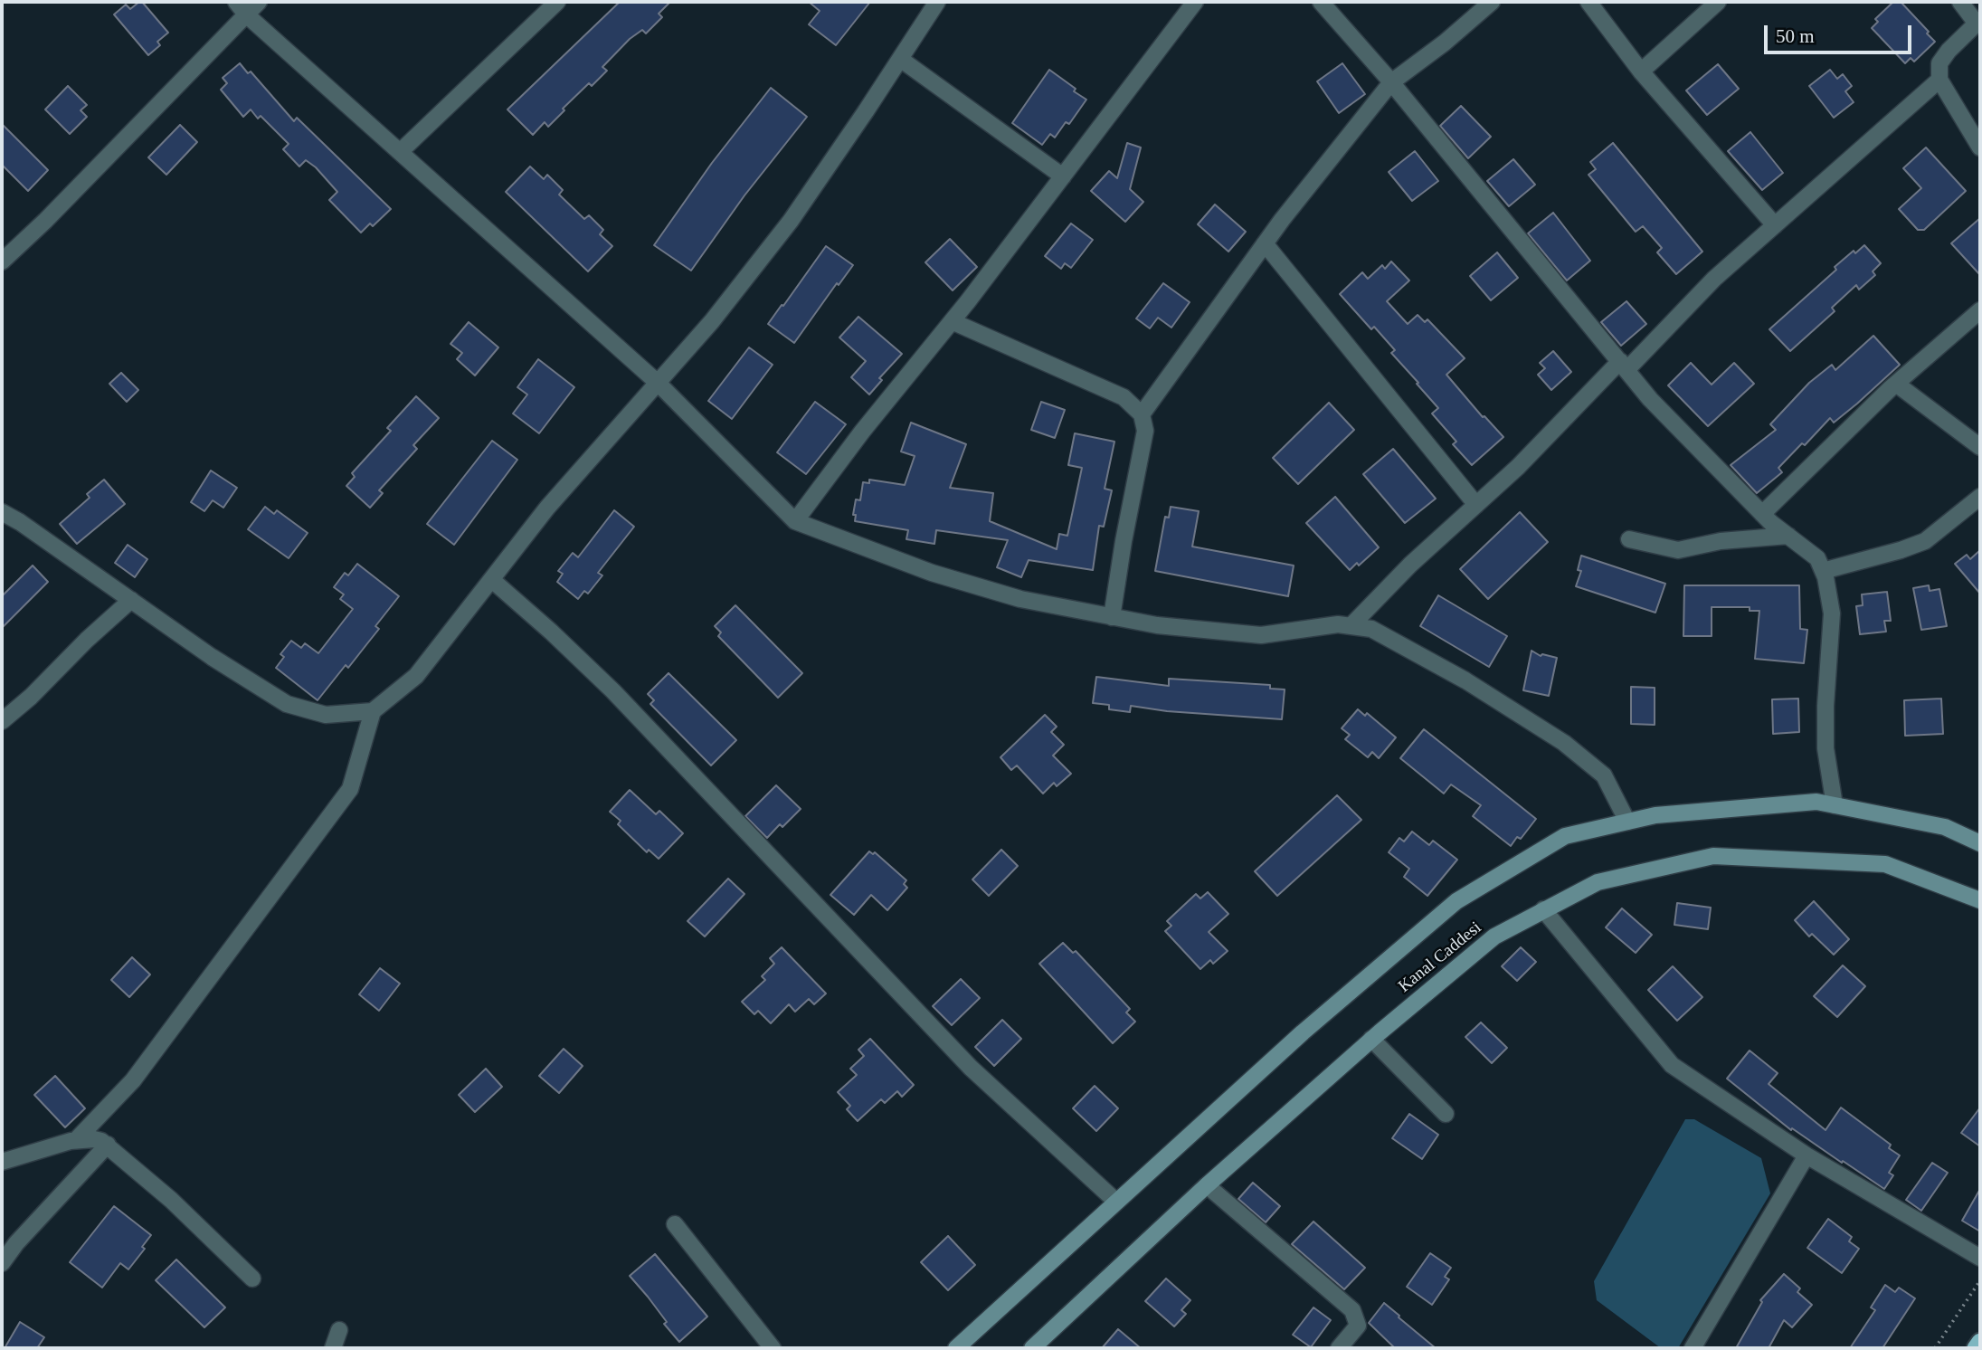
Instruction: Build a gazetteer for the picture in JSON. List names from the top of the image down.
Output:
{
  "streets": {
    "main road": ["Kanal Caddesi"]
  },
  "scale_bar": "50 m"
}
